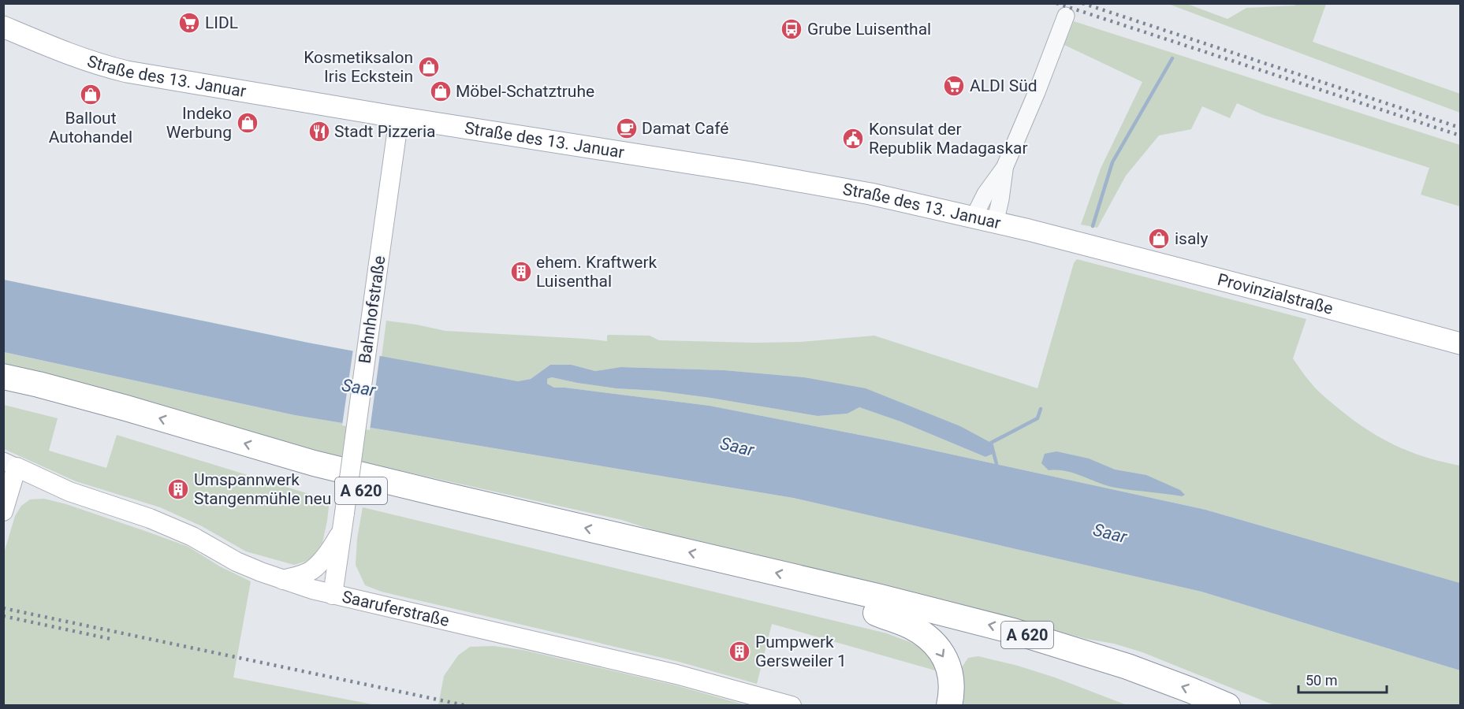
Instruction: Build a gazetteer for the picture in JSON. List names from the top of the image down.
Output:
{
  "streets": {
    "highway": ["A 620"],
    "main road": [
      "Straße des 13. Januar",
      "Provinzialstraße",
      "Bahnhofstraße",
      "Saaruferstraße"
    ]
  },
  "crossings": [
    ["Straße des 13. Januar", "Provinzialstraße"],
    ["Straße des 13. Januar", "Bahnhofstraße"],
    ["Bahnhofstraße", "Saaruferstraße"]
  ],
  "water": ["Saar"],
  "places": {
    "supermarket": ["LIDL", "ALDI Süd"],
    "bus stop": ["Grube Luisenthal"],
    "shop": [
      "Kosmetiksalon Iris Eckstein",
      "Möbel-Schatztruhe",
      "Ballout Autohandel",
      "Indeko Werbung",
      "isaly"
    ],
    "cafe": ["Damat Café"],
    "restaurant": ["Stadt Pizzeria"],
    "public building": ["Konsulat der Republik Madagaskar"],
    "building": ["ehem. Kraftwerk Luisenthal", "Umspannwerk Stangenmühle neu", "Pumpwerk Gersweiler 1"]
  },
  "scale_bar": "50 m"
}
